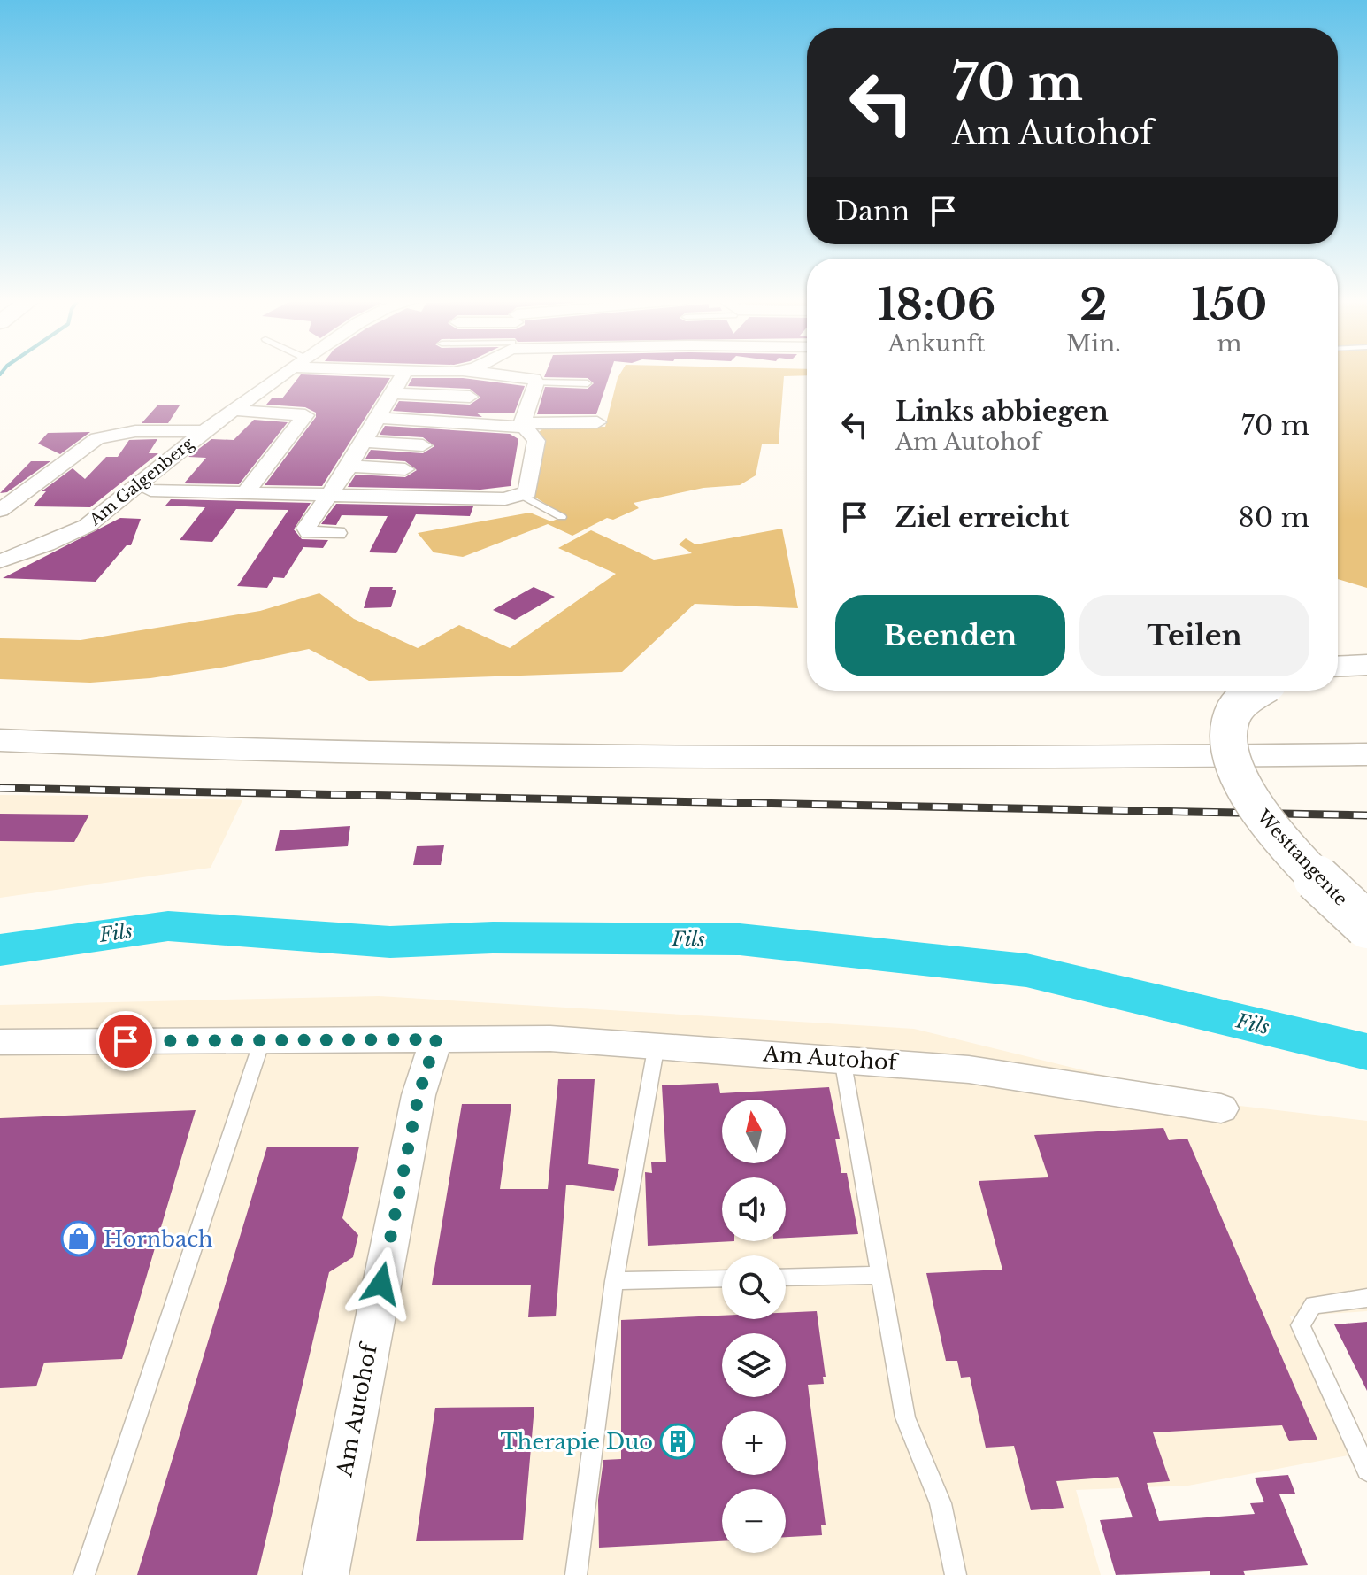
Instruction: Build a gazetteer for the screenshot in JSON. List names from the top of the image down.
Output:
{
  "streets": {
    "main road": ["Westtangente"],
    "street": ["Am Galgenberg", "Am Autohof"]
  },
  "water": ["Fils"],
  "places": {
    "shop": ["Hornbach"],
    "building": ["Therapie Duo"]
  },
  "north": "top",
  "page": {
    "turn": ["70 m", "Am Autohof"],
    "then": "Dann",
    "eta": [
      "18:06",
      "Ankunft",
      "2",
      "Min.",
      "150",
      "m"
    ],
    "list": [
      {
        "name": "Links abbiegen",
        "note": "Am Autohof",
        "value": "70 m"
      },
      {
        "name": "Ziel erreicht",
        "value": "80 m"
      }
    ],
    "buttons": ["Beenden", "Teilen"],
    "map_buttons": ["+", "−"]
  }
}
